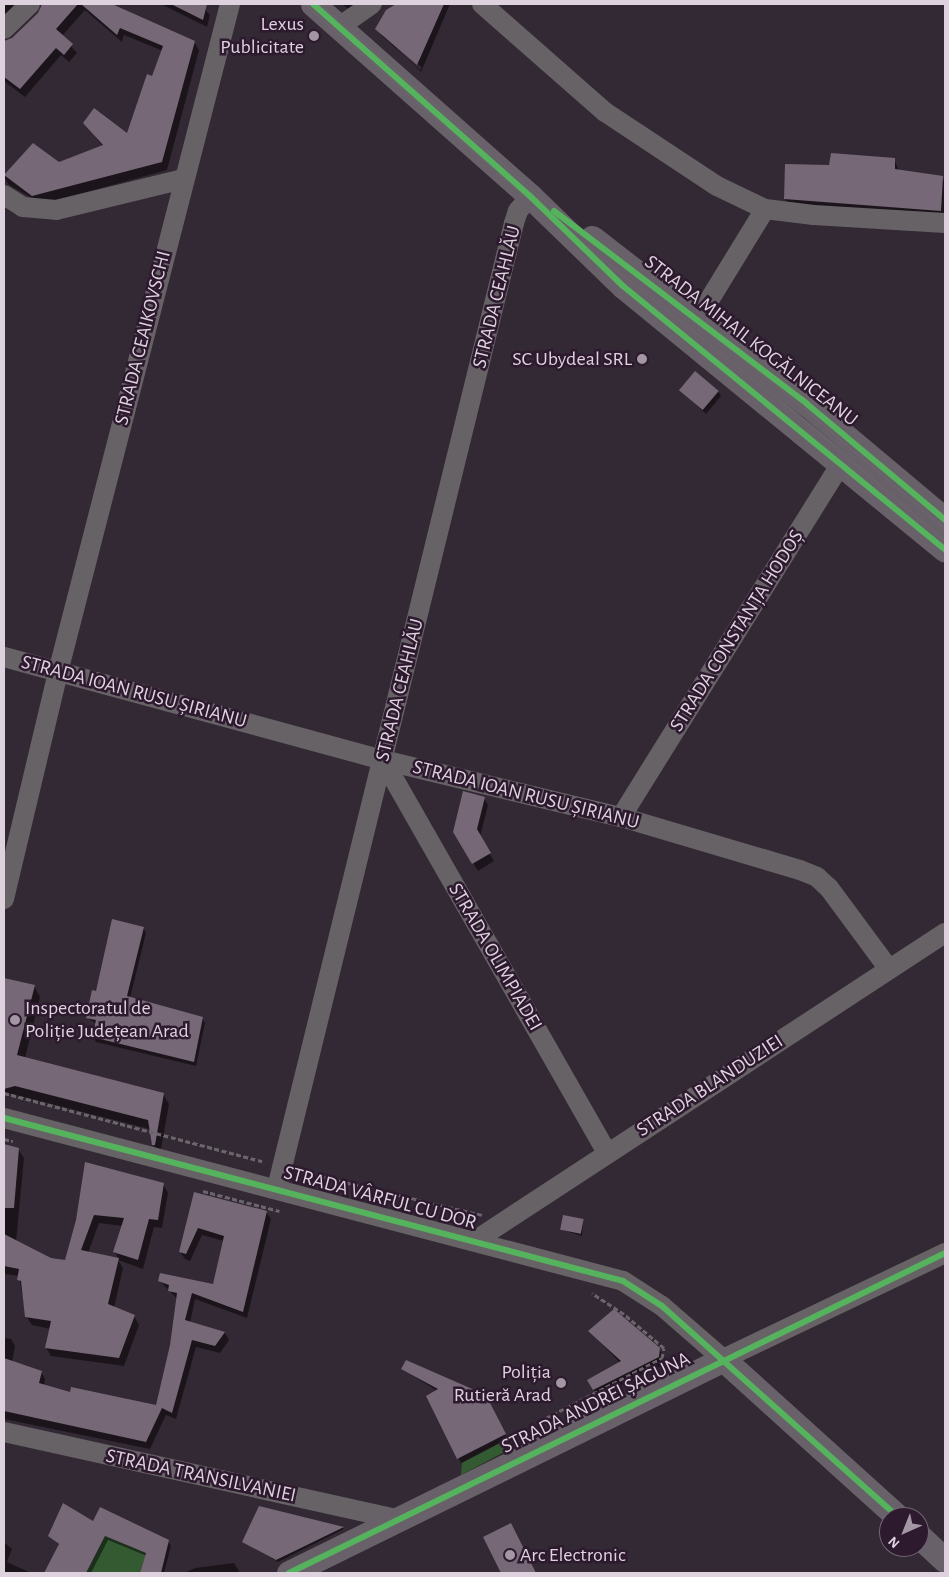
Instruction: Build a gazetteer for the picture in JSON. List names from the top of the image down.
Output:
{
  "streets": {
    "main road": ["STRADA MIHAIL KOGĂLNICEANU", "STRADA ANDREI ȘAGUNA"],
    "street": [
      "STRADA CEAHLĂU",
      "STRADA CEAIKOVSCHI",
      "STRADA CONSTANȚA HODOȘ",
      "STRADA IOAN RUSU ȘIRIANU",
      "STRADA OLIMPIADEI",
      "STRADA BLANDUZIEI",
      "STRADA VÂRFUL CU DOR",
      "STRADA TRANSILVANIEI"
    ]
  },
  "crossings": [
    ["STRADA CEAHLĂU", "STRADA MIHAIL KOGĂLNICEANU"],
    ["STRADA CEAHLĂU", "STRADA IOAN RUSU ȘIRIANU"],
    ["STRADA CEAHLĂU", "STRADA OLIMPIADEI"],
    ["STRADA CEAHLĂU", "STRADA VÂRFUL CU DOR"],
    ["STRADA CEAIKOVSCHI", "STRADA IOAN RUSU ȘIRIANU"],
    ["STRADA MIHAIL KOGĂLNICEANU", "STRADA CONSTANȚA HODOȘ"],
    ["STRADA CONSTANȚA HODOȘ", "STRADA IOAN RUSU ȘIRIANU"],
    ["STRADA IOAN RUSU ȘIRIANU", "STRADA OLIMPIADEI"],
    ["STRADA IOAN RUSU ȘIRIANU", "STRADA BLANDUZIEI"],
    ["STRADA OLIMPIADEI", "STRADA BLANDUZIEI"],
    ["STRADA BLANDUZIEI", "STRADA VÂRFUL CU DOR"],
    ["STRADA VÂRFUL CU DOR", "STRADA ANDREI ȘAGUNA"],
    ["STRADA ANDREI ȘAGUNA", "STRADA TRANSILVANIEI"]
  ],
  "places": [
    "Lexus Publicitate",
    "SC Ubydeal SRL",
    "Inspectoratul de Poliție Județean Arad",
    "Poliția Rutieră Arad",
    "Arc Electronic"
  ],
  "north": "bottom left"
}
